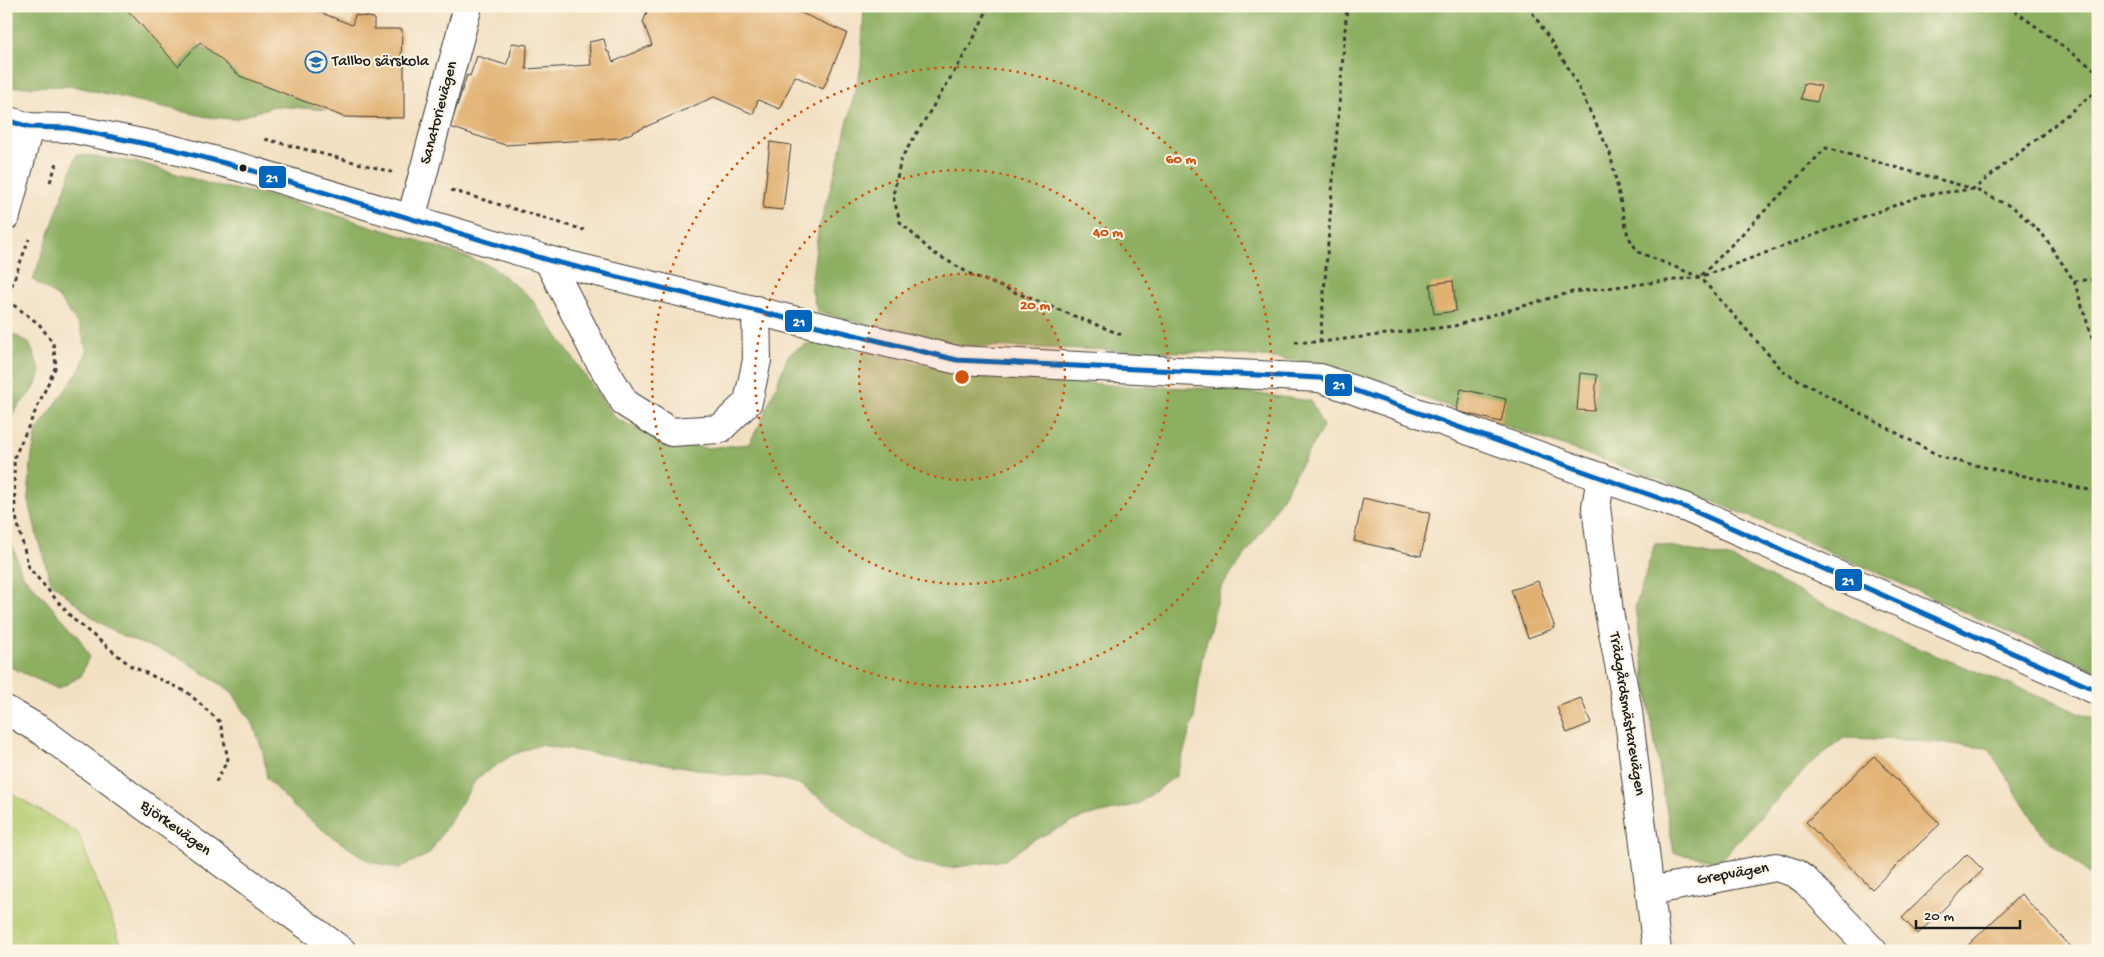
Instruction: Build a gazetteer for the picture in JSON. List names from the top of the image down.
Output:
{
  "streets": {
    "street": [
      "Sanatorievägen",
      "Trädgårdsmästarevägen",
      "Björkevägen",
      "Grepvägen"
    ]
  },
  "crossings": [
    ["Trädgårdsmästarevägen", "Grepvägen"]
  ],
  "places": {
    "school or university": ["Tallbo särskola"]
  },
  "lines": ["transit line 21"],
  "scale_bar": "20 m",
  "rings": ["60 m", "40 m", "20 m"]
}
